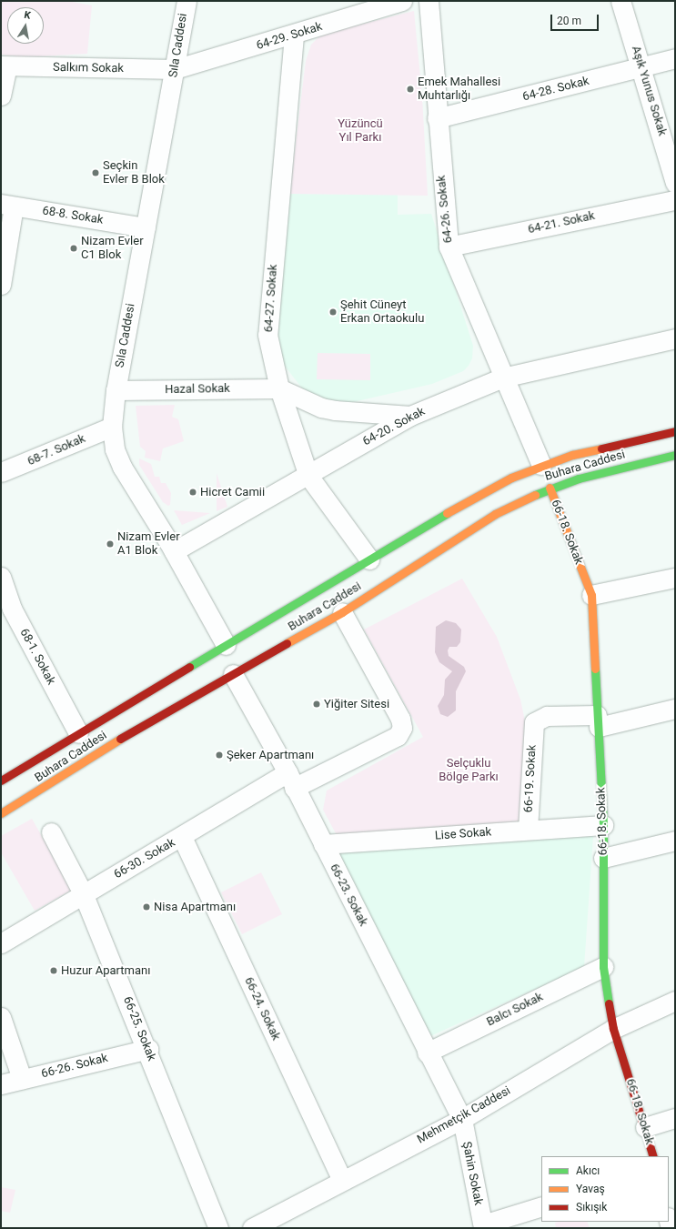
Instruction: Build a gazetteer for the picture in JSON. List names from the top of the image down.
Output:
{
  "streets": {
    "main road": ["Buhara Caddesi", "66-18. Sokak"],
    "street": [
      "64-29. Sokak",
      "Sıla Caddesi",
      "Salkım Sokak",
      "64-28. Sokak",
      "Aşık Yunus Sokak",
      "64-26. Sokak",
      "68-8. Sokak",
      "64-21. Sokak",
      "64-27. Sokak",
      "Hazal Sokak",
      "64-20. Sokak",
      "68-7. Sokak",
      "68-1. Sokak",
      "66-19. Sokak",
      "Lise Sokak",
      "66-30. Sokak",
      "66-23. Sokak",
      "66-24. Sokak",
      "Balcı Sokak",
      "66-25. Sokak",
      "66-26. Sokak",
      "Mehmetçik Caddesi",
      "Şahin Sokak"
    ]
  },
  "crossings": [
    ["64-29. Sokak", "Sıla Caddesi"],
    ["64-29. Sokak", "Salkım Sokak"],
    ["64-29. Sokak", "64-27. Sokak"],
    ["Sıla Caddesi", "Salkım Sokak"],
    ["Sıla Caddesi", "68-8. Sokak"],
    ["Sıla Caddesi", "Hazal Sokak"],
    ["Sıla Caddesi", "64-20. Sokak"],
    ["Sıla Caddesi", "68-7. Sokak"],
    ["Sıla Caddesi", "Buhara Caddesi"],
    ["64-28. Sokak", "Aşık Yunus Sokak"],
    ["64-28. Sokak", "64-26. Sokak"],
    ["64-26. Sokak", "64-21. Sokak"],
    ["64-26. Sokak", "64-20. Sokak"],
    ["64-26. Sokak", "Buhara Caddesi"],
    ["64-27. Sokak", "Hazal Sokak"],
    ["64-27. Sokak", "64-20. Sokak"],
    ["64-27. Sokak", "Buhara Caddesi"],
    ["Buhara Caddesi", "66-18. Sokak"],
    ["Buhara Caddesi", "68-1. Sokak"],
    ["Buhara Caddesi", "66-30. Sokak"],
    ["Buhara Caddesi", "66-23. Sokak"],
    ["66-18. Sokak", "66-19. Sokak"],
    ["66-18. Sokak", "Lise Sokak"],
    ["66-18. Sokak", "Balcı Sokak"],
    ["66-18. Sokak", "Mehmetçik Caddesi"],
    ["66-19. Sokak", "Lise Sokak"],
    ["Lise Sokak", "66-23. Sokak"],
    ["66-30. Sokak", "66-23. Sokak"],
    ["66-30. Sokak", "66-24. Sokak"],
    ["66-30. Sokak", "66-25. Sokak"],
    ["66-23. Sokak", "Balcı Sokak"],
    ["66-23. Sokak", "Mehmetçik Caddesi"],
    ["66-23. Sokak", "Şahin Sokak"],
    ["66-24. Sokak", "Mehmetçik Caddesi"],
    ["66-25. Sokak", "66-26. Sokak"],
    ["Mehmetçik Caddesi", "Şahin Sokak"]
  ],
  "parks": ["Yüzüncü Yıl Parkı", "Selçuklu Bölge Parkı"],
  "places": [
    "Emek Mahallesi Muhtarlığı",
    "Seçkin Evler B Blok",
    "Nizam Evler C1 Blok",
    "Şehit Cüneyt Erkan Ortaokulu",
    "Hicret Camii",
    "Nizam Evler A1 Blok",
    "Yiğiter Sitesi",
    "Şeker Apartmanı",
    "Nisa Apartmanı",
    "Huzur Apartmanı"
  ],
  "legend": ["Akıcı", "Yavaş", "Sıkışık"],
  "scale_bar": "20 m",
  "north": "top"
}
